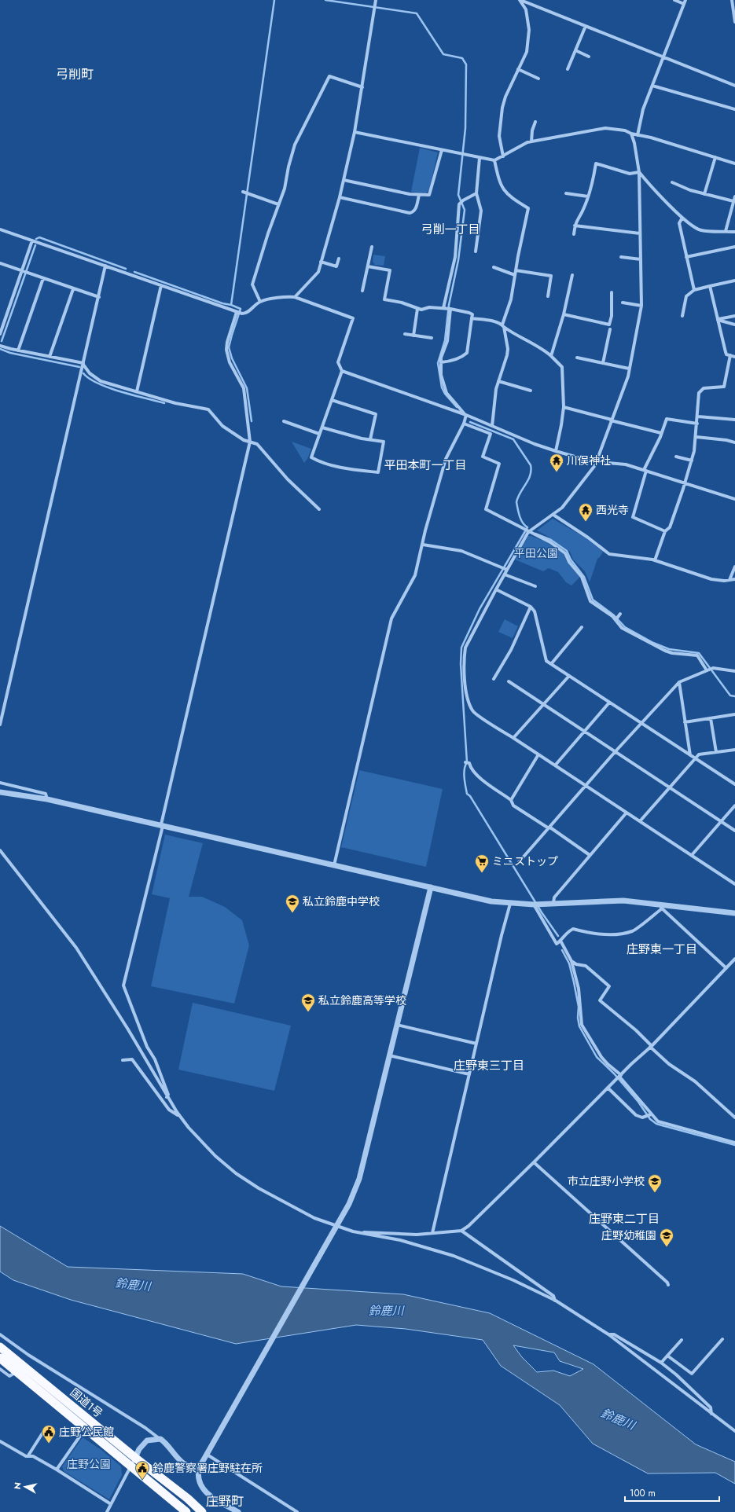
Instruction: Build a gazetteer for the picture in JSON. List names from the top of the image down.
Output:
{
  "streets": {
    "highway": ["国道1号"]
  },
  "districts": [
    "弓削町",
    "弓削一丁目",
    "平田本町一丁目",
    "庄野東一丁目",
    "庄野東三丁目",
    "庄野東二丁目",
    "庄野町"
  ],
  "water": ["鈴鹿川"],
  "parks": ["平田公園", "庄野公園"],
  "places": {
    "temple": ["川俣神社", "西光寺"],
    "supermarket": ["ミニストップ"],
    "school or university": [
      "私立鈴鹿中学校",
      "私立鈴鹿高等学校",
      "市立庄野小学校",
      "庄野幼稚園"
    ],
    "public building": ["庄野公民館", "鈴鹿警察署庄野駐在所"]
  },
  "scale_bar": "100 m",
  "north": "left"
}
